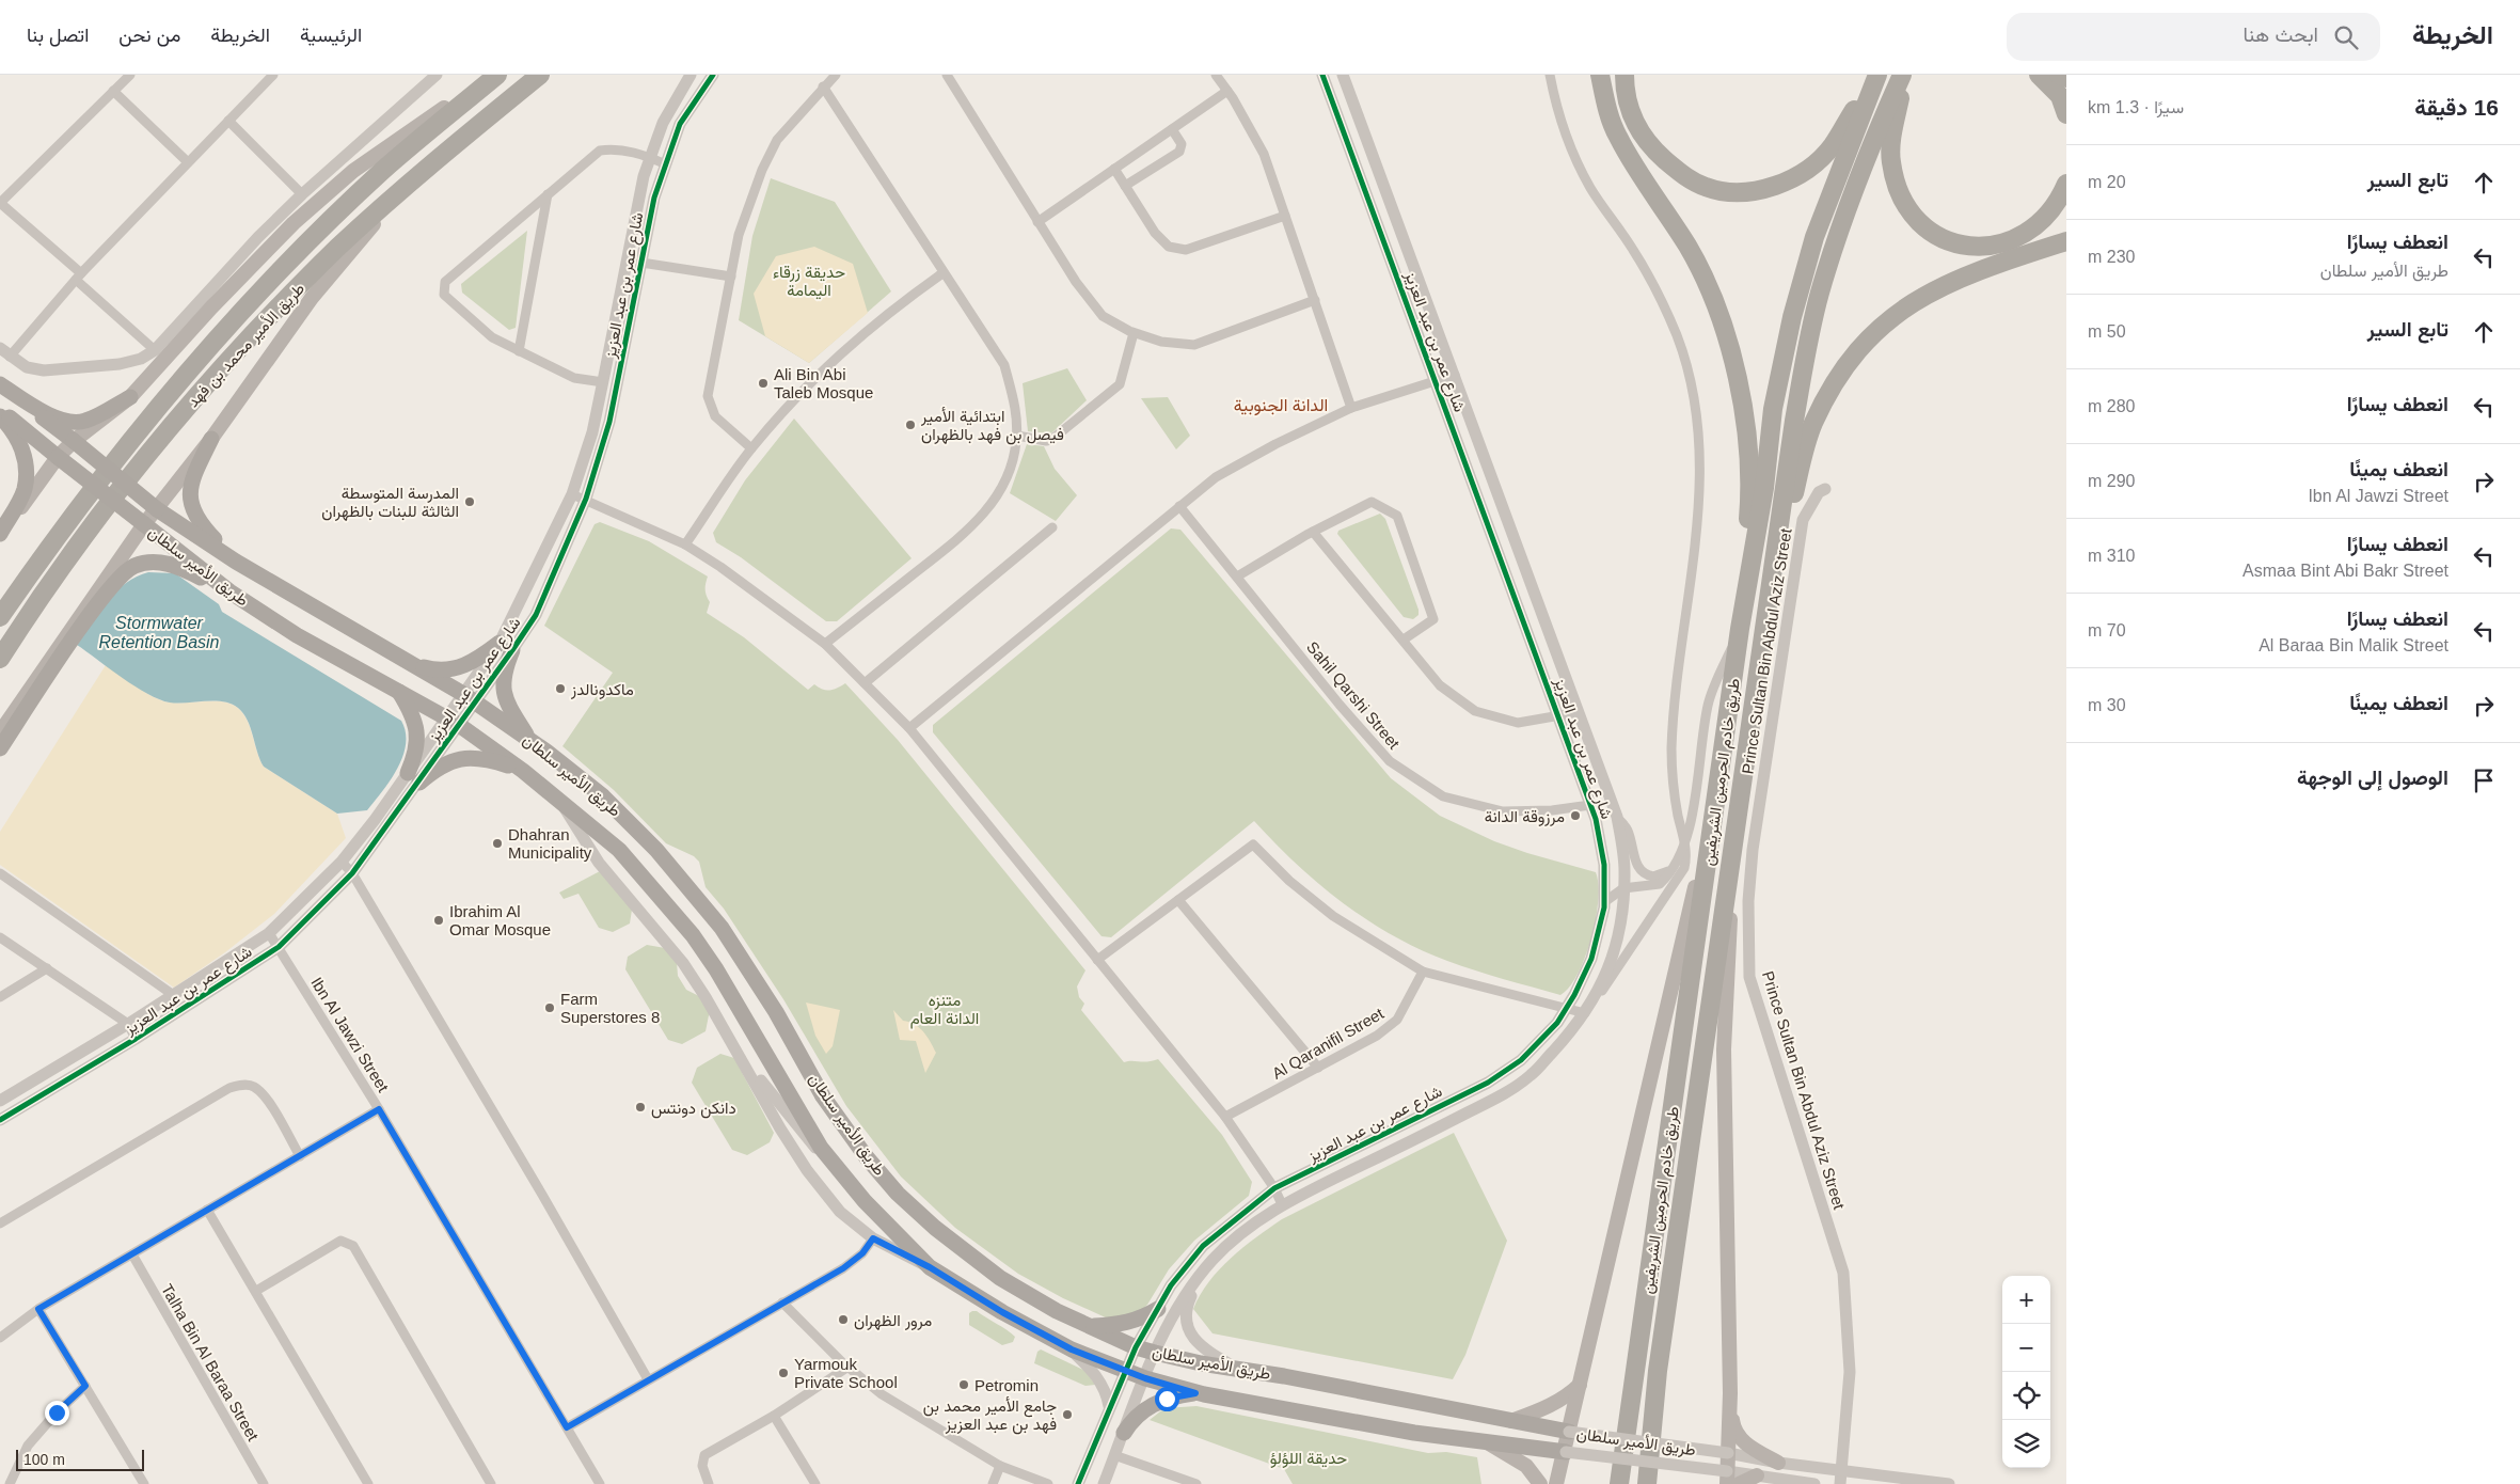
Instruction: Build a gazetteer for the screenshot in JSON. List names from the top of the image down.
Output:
{
  "streets": {
    "highway": ["طريق الأمير محمد بن فهد", "طريق خادم الحرمين الشريفين"],
    "main road": ["طريق الأمير سلطان"],
    "street": [
      "شارع عمر بن عبد العزيز",
      "Prince Sultan Bin Abdul Aziz Street",
      "Sahil Qarshi Street",
      "Ibn Al Jawzi Street",
      "Al Qaranifil Street",
      "Talha Bin Al Baraa Street"
    ]
  },
  "crossings": [
    ["شارع عمر بن عبد العزيز", "طريق الأمير سلطان"],
    ["شارع عمر بن عبد العزيز", "Sahil Qarshi Street"],
    ["شارع عمر بن عبد العزيز", "Ibn Al Jawzi Street"],
    ["طريق الأمير سلطان", "Prince Sultan Bin Abdul Aziz Street"]
  ],
  "districts": ["الدانة الجنوبية"],
  "water": ["Stormwater Retention Basin"],
  "parks": ["حديقة زرقاء اليمامة", "متنزه الدانة العام", "حديقة اللؤلؤ"],
  "places": [
    "Ali Bin Abi Taleb Mosque",
    "ابتدائية الأمير فيصل بن فهد بالظهران",
    "المدرسة المتوسطة الثالثة للبنات بالظهران",
    "ماكدونالدز",
    "مرزوقة الدانة",
    "Dhahran Municipality",
    "Ibrahim Al Omar Mosque",
    "Farm Superstores 8",
    "دانكن دونتس",
    "مرور الظهران",
    "Yarmouk Private School",
    "Petromin",
    "جامع الأمير محمد بن فهد بن عبد العزيز"
  ],
  "scale_bar": "100 m",
  "page": {
    "header": "الخريطة",
    "search": "ابحث هنا",
    "nav": [
      "الرئيسية",
      "الخريطة",
      "من نحن",
      "اتصل بنا"
    ],
    "heading": ["16 دقيقة", "سيرًا · 1.3 km"],
    "list": [
      ["تابع السير", "20 m"],
      ["انعطف يسارًا", "طريق الأمير سلطان", "230 m"],
      ["تابع السير", "50 m"],
      ["انعطف يسارًا", "280 m"],
      ["انعطف يمينًا", "Ibn Al Jawzi Street", "290 m"],
      ["انعطف يسارًا", "Asmaa Bint Abi Bakr Street", "310 m"],
      ["انعطف يسارًا", "Al Baraa Bin Malik Street", "70 m"],
      ["انعطف يمينًا", "30 m"],
      "الوصول إلى الوجهة"
    ],
    "map_buttons": ["+", "−"],
    "scale": "100 m"
  }
}
